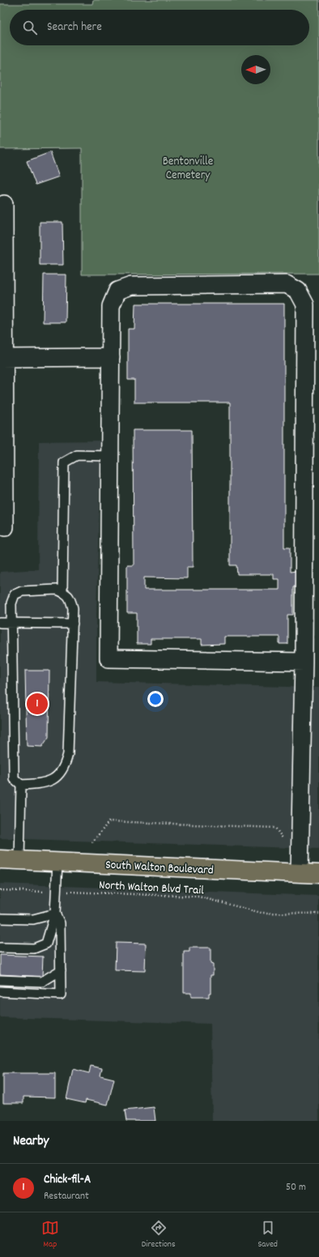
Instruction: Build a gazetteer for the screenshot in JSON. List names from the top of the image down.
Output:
{
  "streets": {
    "main road": ["South Walton Boulevard"],
    "path": ["North Walton Blvd Trail"]
  },
  "parks": ["Bentonville Cemetery"],
  "north": "left",
  "page": {
    "search": "Search here",
    "pins": "1",
    "heading": "Nearby",
    "list": [
      {
        "mark": "1",
        "name": "Chick-fil-A",
        "note": "Restaurant",
        "value": "50 m"
      }
    ],
    "nav": ["Map", "Directions", "Saved"]
  }
}
